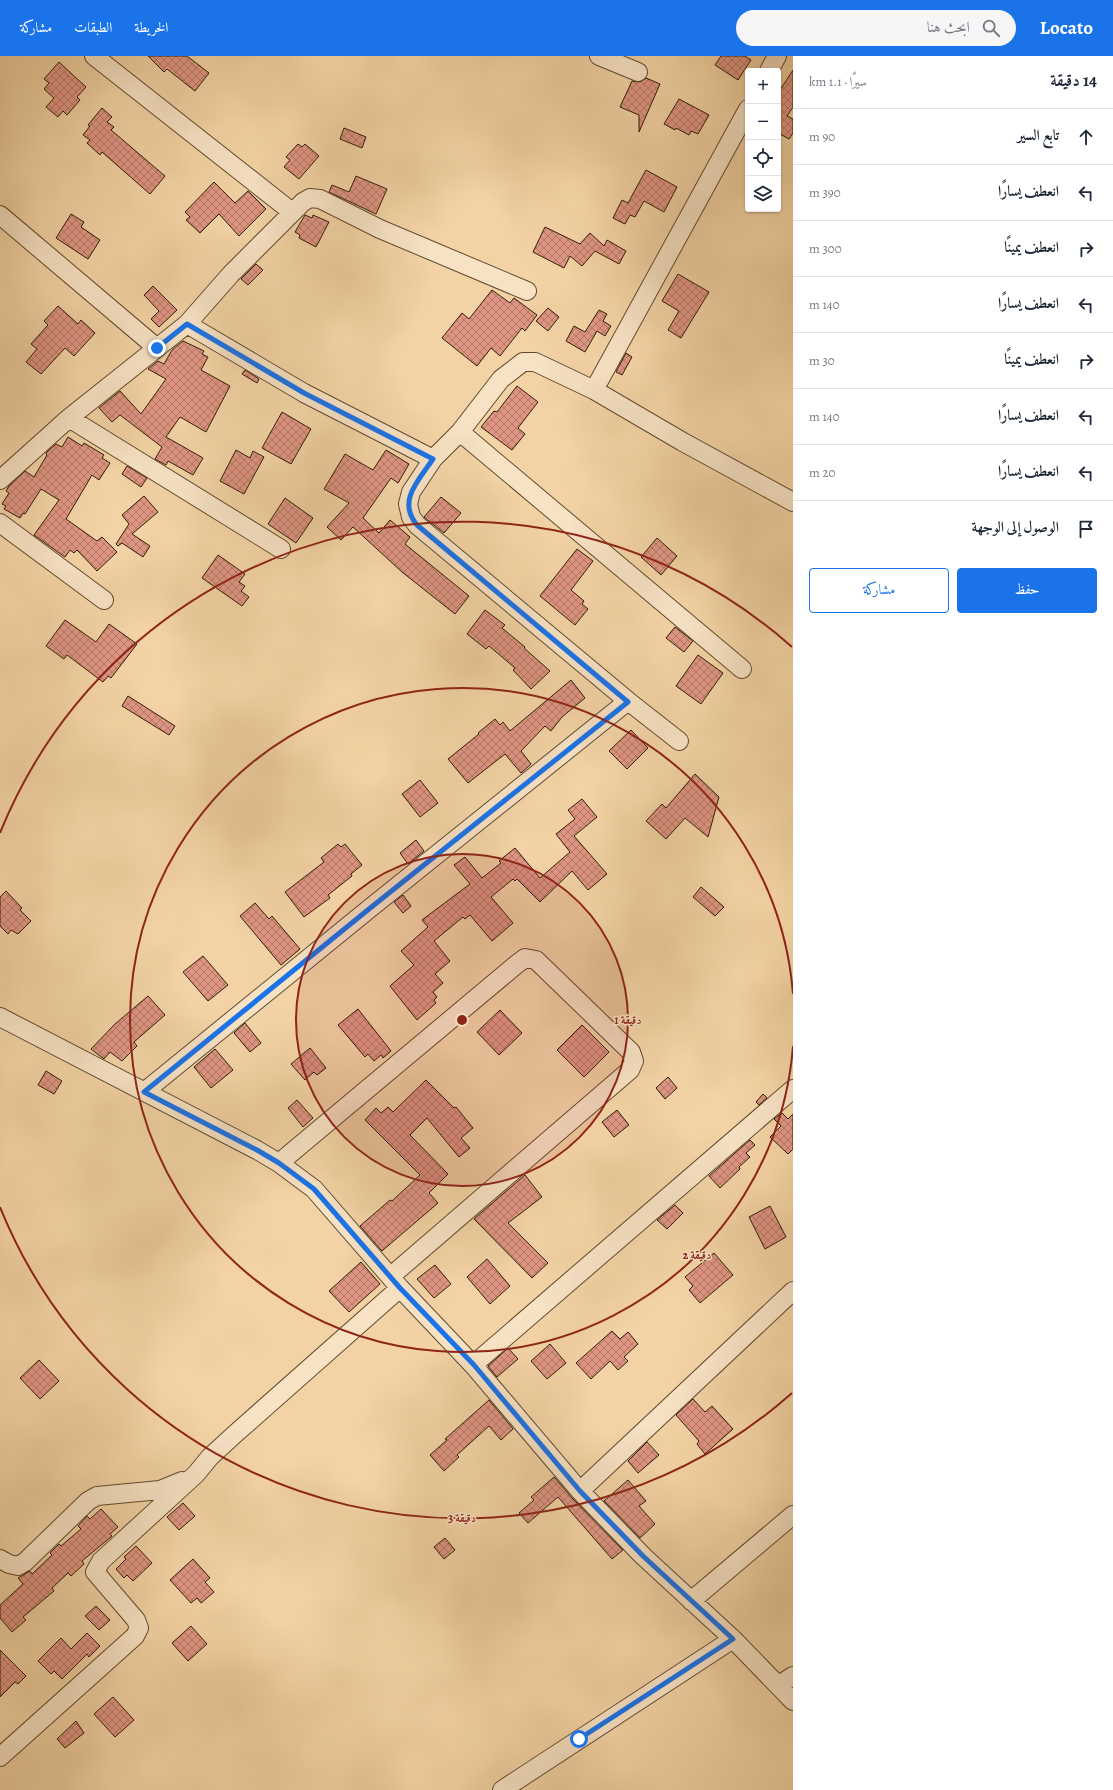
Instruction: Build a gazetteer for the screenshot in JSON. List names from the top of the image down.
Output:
{
  "page": {
    "header": "Locato",
    "search": "ابحث هنا",
    "nav": ["الخريطة", "الطبقات", "مشاركة"],
    "heading": ["14 دقيقة", "سيرًا · 1.1 km"],
    "map_buttons": ["+", "−"],
    "list": [
      ["تابع السير", "90 m"],
      ["انعطف يسارًا", "390 m"],
      ["انعطف يمينًا", "300 m"],
      ["انعطف يسارًا", "140 m"],
      ["انعطف يمينًا", "30 m"],
      ["انعطف يسارًا", "140 m"],
      ["انعطف يسارًا", "20 m"],
      "الوصول إلى الوجهة"
    ],
    "buttons": ["حفظ", "مشاركة"]
  },
  "rings": ["1 دقيقة", "2 دقيقة", "3 دقيقة"]
}
